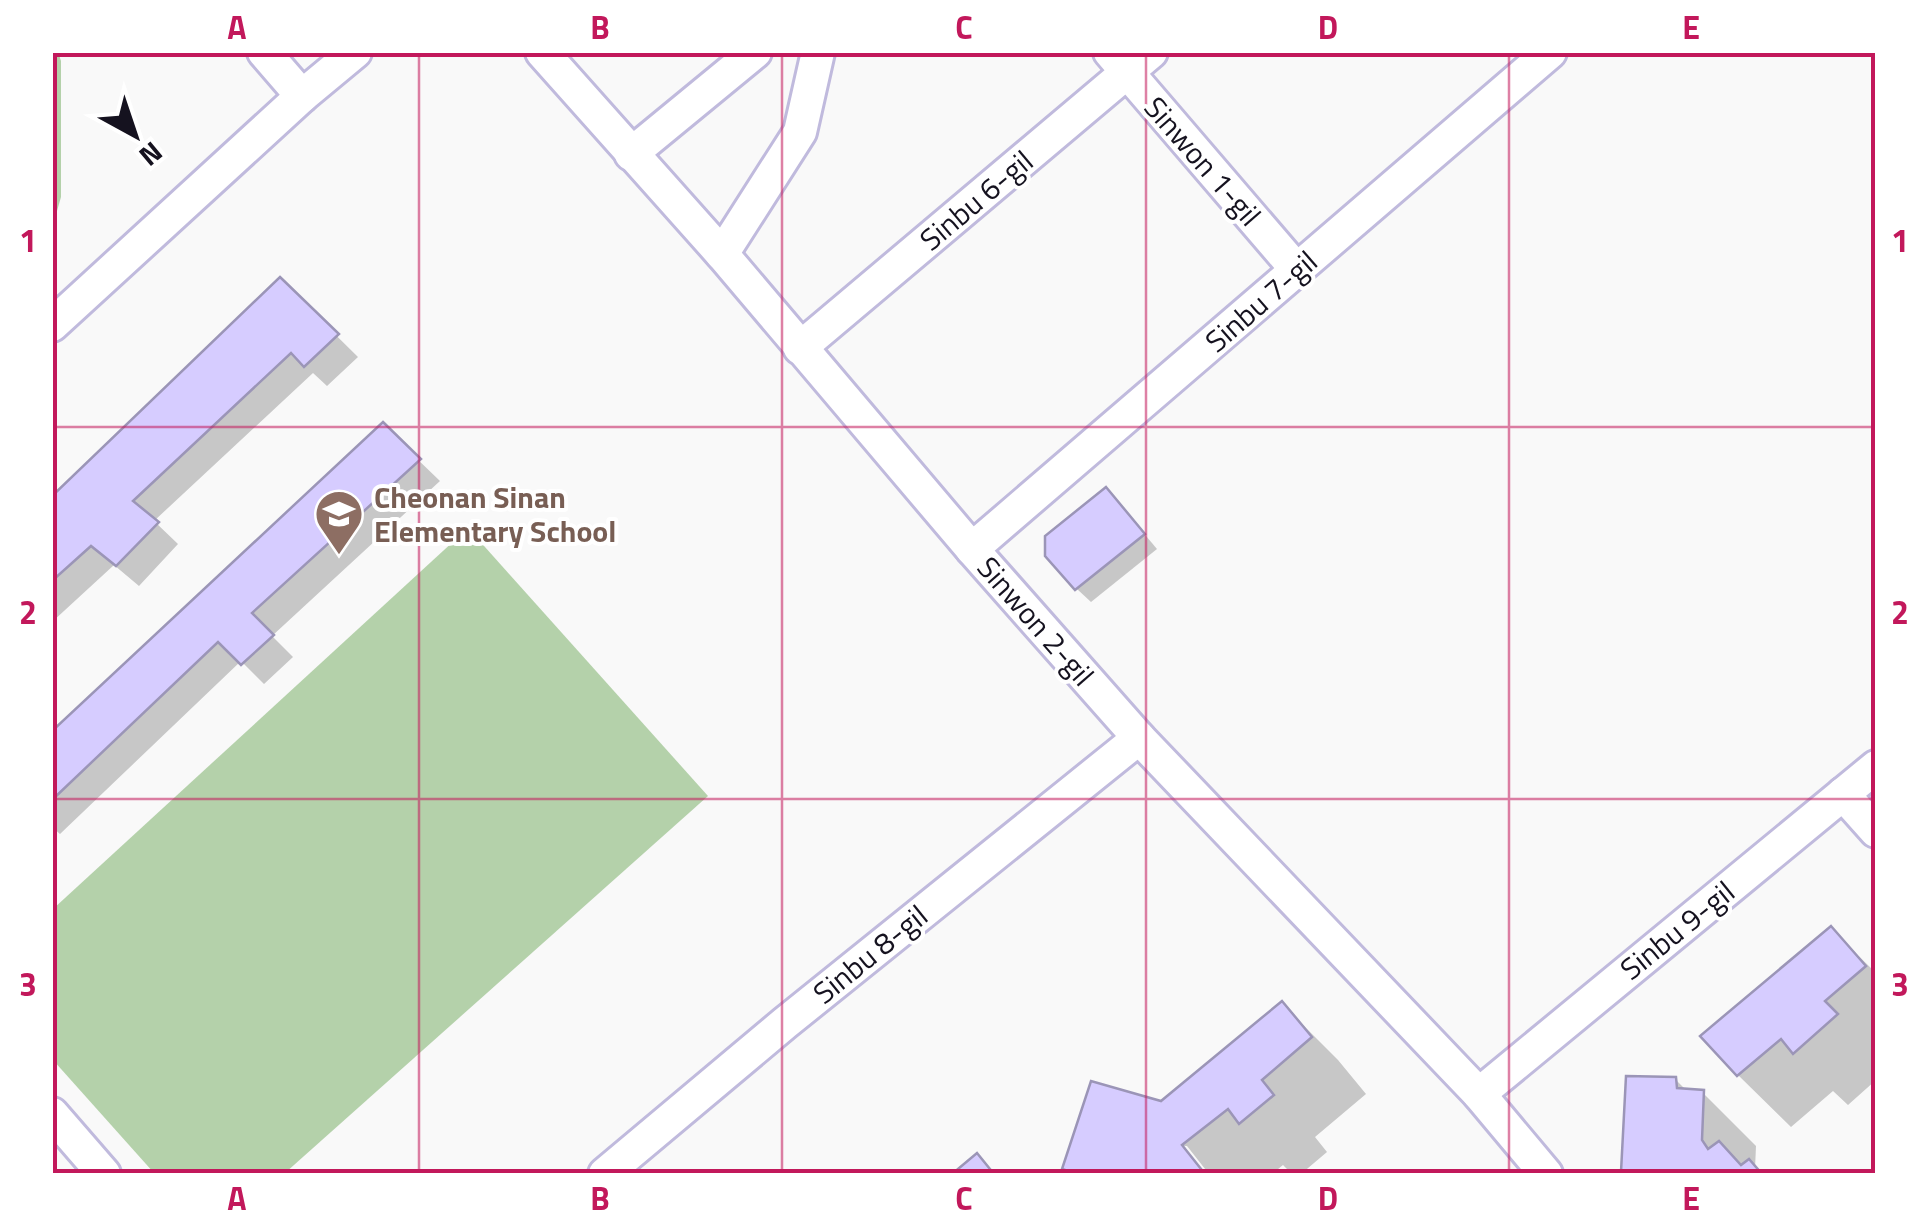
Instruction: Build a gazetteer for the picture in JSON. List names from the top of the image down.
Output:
{
  "streets": {
    "street": [
      "Sinwon 1-gil",
      "Sinbu 6-gil",
      "Sinbu 7-gil",
      "Sinwon 2-gil",
      "Sinbu 9-gil",
      "Sinbu 8-gil"
    ]
  },
  "crossings": [
    ["Sinwon 1-gil", "Sinbu 6-gil"],
    ["Sinwon 1-gil", "Sinbu 7-gil"],
    ["Sinbu 6-gil", "Sinwon 2-gil"],
    ["Sinbu 7-gil", "Sinwon 2-gil"],
    ["Sinwon 2-gil", "Sinbu 9-gil"],
    ["Sinwon 2-gil", "Sinbu 8-gil"]
  ],
  "places": {
    "school or university": ["Cheonan Sinan Elementary School"]
  },
  "north": "bottom right",
  "grid": {
    "columns": [
      "A",
      "B",
      "C",
      "D",
      "E"
    ],
    "rows": ["1", "2", "3"]
  }
}
